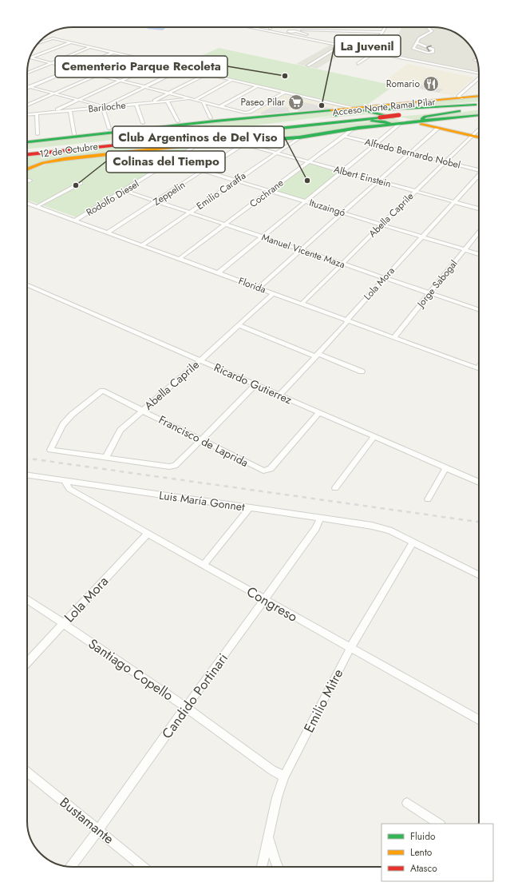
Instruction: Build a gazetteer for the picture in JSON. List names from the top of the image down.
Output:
{
  "streets": {
    "main road": ["Acceso Norte Ramal Pilar", "12 de Octubre"],
    "street": [
      "Bariloche",
      "Alfredo Bernardo Nobel",
      "Albert Einstein",
      "Emilio Caraffa",
      "Zeppelin",
      "Cochrane",
      "Rodolfo Diesel",
      "Ituzaingó",
      "Abella Caprile",
      "Manuel Vicente Maza",
      "Lola Mora",
      "Jorge Sabogal",
      "Florida",
      "Ricardo Gutierrez",
      "Francisco de Laprida",
      "Luis María Gonnet",
      "Congreso",
      "Santiago Copello",
      "Candido Portinari",
      "Emilio Mitre",
      "Bustamante"
    ]
  },
  "crossings": [
    ["Acceso Norte Ramal Pilar", "12 de Octubre"],
    ["12 de Octubre", "Albert Einstein"],
    ["12 de Octubre", "Emilio Caraffa"],
    ["12 de Octubre", "Zeppelin"],
    ["12 de Octubre", "Cochrane"],
    ["12 de Octubre", "Rodolfo Diesel"],
    ["Alfredo Bernardo Nobel", "Cochrane"],
    ["Alfredo Bernardo Nobel", "Abella Caprile"],
    ["Albert Einstein", "Emilio Caraffa"],
    ["Albert Einstein", "Zeppelin"],
    ["Albert Einstein", "Cochrane"],
    ["Albert Einstein", "Abella Caprile"],
    ["Albert Einstein", "Lola Mora"],
    ["Emilio Caraffa", "Ituzaingó"],
    ["Emilio Caraffa", "Manuel Vicente Maza"],
    ["Emilio Caraffa", "Florida"],
    ["Zeppelin", "Ituzaingó"],
    ["Zeppelin", "Manuel Vicente Maza"],
    ["Zeppelin", "Florida"],
    ["Cochrane", "Ituzaingó"],
    ["Cochrane", "Manuel Vicente Maza"],
    ["Cochrane", "Florida"],
    ["Rodolfo Diesel", "Ituzaingó"],
    ["Rodolfo Diesel", "Manuel Vicente Maza"],
    ["Rodolfo Diesel", "Florida"],
    ["Ituzaingó", "Abella Caprile"],
    ["Ituzaingó", "Lola Mora"],
    ["Ituzaingó", "Jorge Sabogal"],
    ["Abella Caprile", "Manuel Vicente Maza"],
    ["Abella Caprile", "Florida"],
    ["Abella Caprile", "Ricardo Gutierrez"],
    ["Abella Caprile", "Francisco de Laprida"],
    ["Manuel Vicente Maza", "Lola Mora"],
    ["Manuel Vicente Maza", "Jorge Sabogal"],
    ["Lola Mora", "Florida"],
    ["Lola Mora", "Ricardo Gutierrez"],
    ["Lola Mora", "Congreso"],
    ["Lola Mora", "Santiago Copello"],
    ["Jorge Sabogal", "Florida"],
    ["Ricardo Gutierrez", "Francisco de Laprida"],
    ["Luis María Gonnet", "Congreso"],
    ["Luis María Gonnet", "Candido Portinari"],
    ["Luis María Gonnet", "Emilio Mitre"],
    ["Congreso", "Candido Portinari"],
    ["Congreso", "Emilio Mitre"],
    ["Santiago Copello", "Candido Portinari"],
    ["Santiago Copello", "Emilio Mitre"],
    ["Candido Portinari", "Bustamante"]
  ],
  "places": {
    "other": [
      "Cementerio Parque Recoleta",
      "La Juvenil",
      "Club Argentinos de Del Viso",
      "Colinas del Tiempo"
    ],
    "restaurant": ["Romario"],
    "supermarket": ["Paseo Pilar"]
  },
  "legend": ["Fluido", "Lento", "Atasco"]
}
